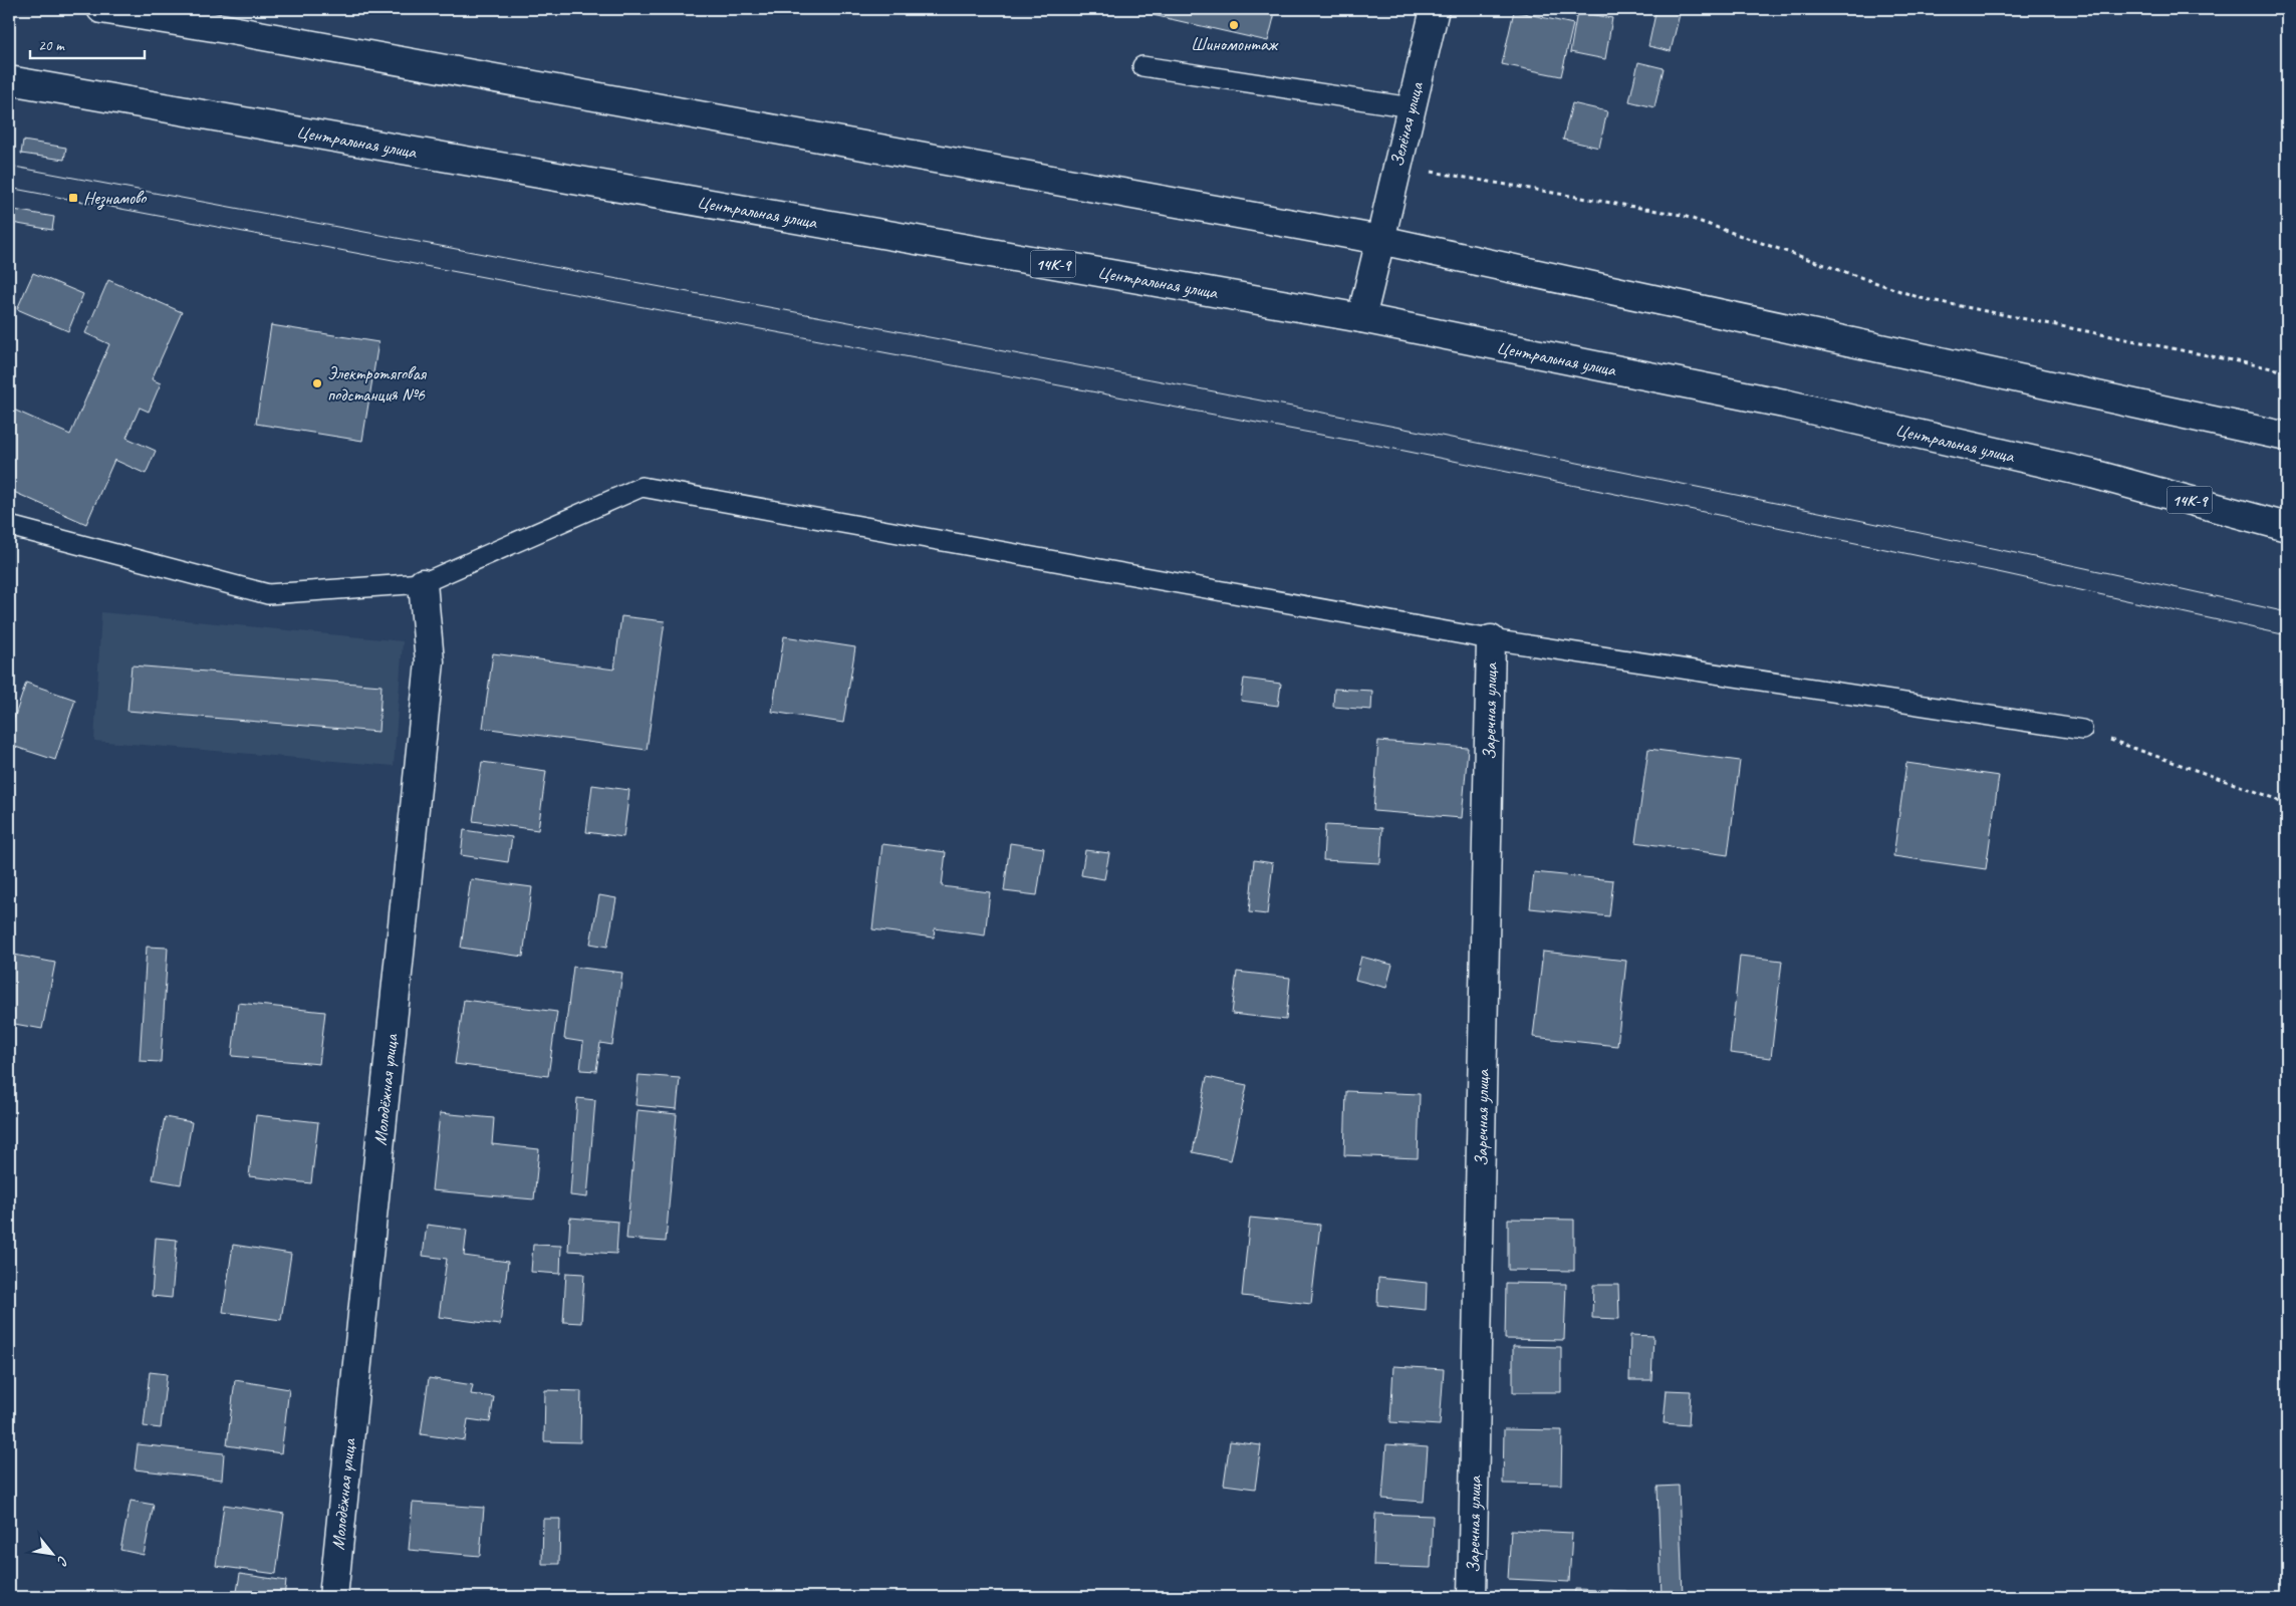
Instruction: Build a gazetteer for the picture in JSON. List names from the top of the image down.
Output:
{
  "streets": {
    "main road": [
      "Зелёная улица",
      "Центральная улица",
      "14К-9",
      "Заречная улица",
      "Молодёжная улица"
    ]
  },
  "crossings": [
    ["Зелёная улица", "Центральная улица"]
  ],
  "places": {
    "other": ["Шиномонтаж", "Электротяговая подстанция №6"],
    "transit": ["Незнамово"]
  },
  "scale_bar": "20 m",
  "north": "bottom right"
}
